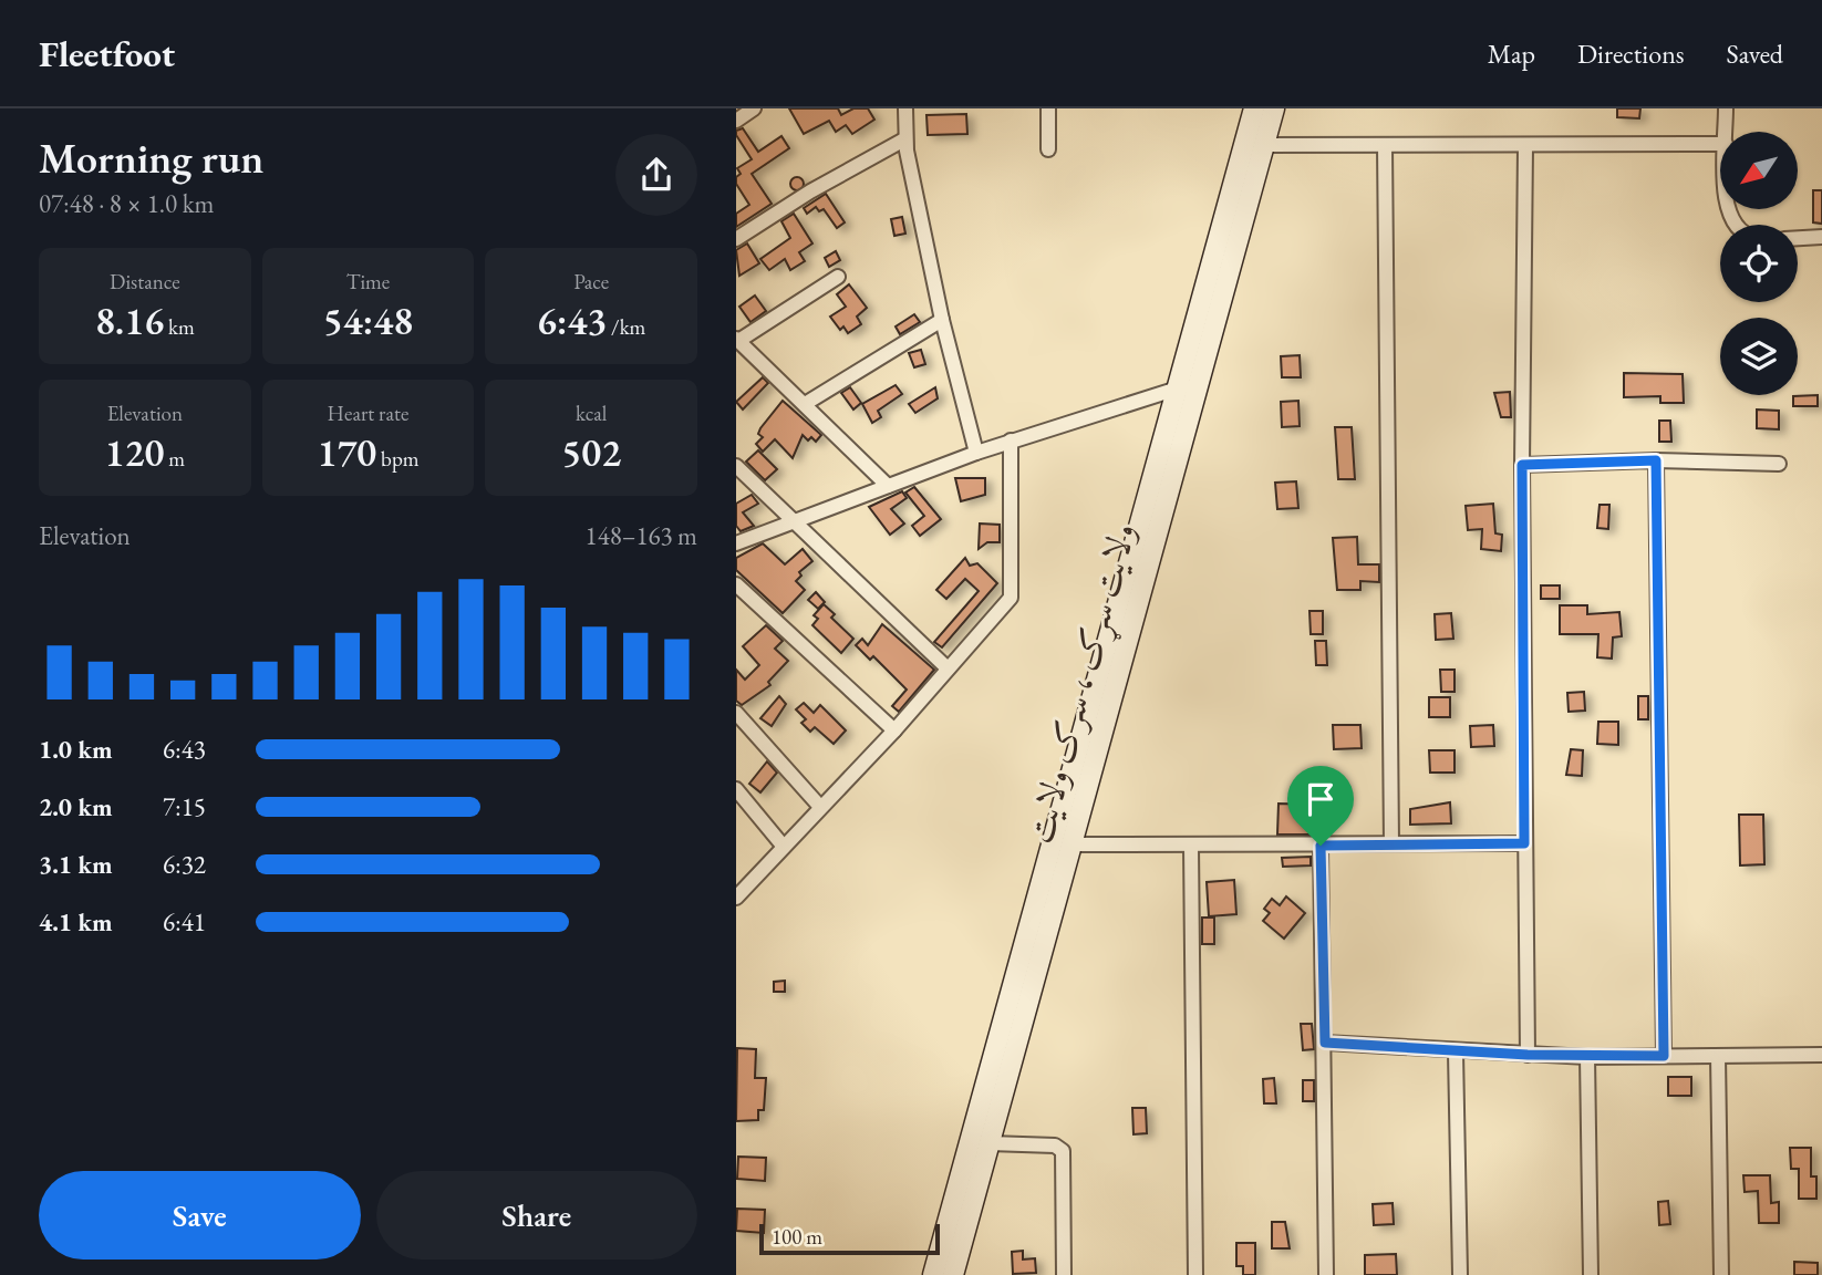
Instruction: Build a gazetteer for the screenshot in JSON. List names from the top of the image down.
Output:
{
  "streets": {
    "main road": ["ولایت سړک ، سرک ولایت"]
  },
  "scale_bar": "100 m",
  "north": "bottom left",
  "page": {
    "header": "Fleetfoot",
    "nav": ["Map", "Directions", "Saved"],
    "heading": ["Morning run", "07:48 · 8 × 1.0 km"],
    "stats": [
      ["Distance", "8.16 km"],
      ["Time", "54:48"],
      ["Pace", "6:43 /km"],
      ["Elevation", "120 m"],
      ["Heart rate", "170 bpm"],
      ["kcal", "502"]
    ],
    "chart": ["Elevation", "148–163 m"],
    "list": [
      {
        "name": "1.0 km",
        "note": "6:43"
      },
      {
        "name": "2.0 km",
        "note": "7:15"
      },
      {
        "name": "3.1 km",
        "note": "6:32"
      },
      {
        "name": "4.1 km",
        "note": "6:41"
      }
    ],
    "buttons": ["Save", "Share"],
    "scale": "100 m"
  }
}
